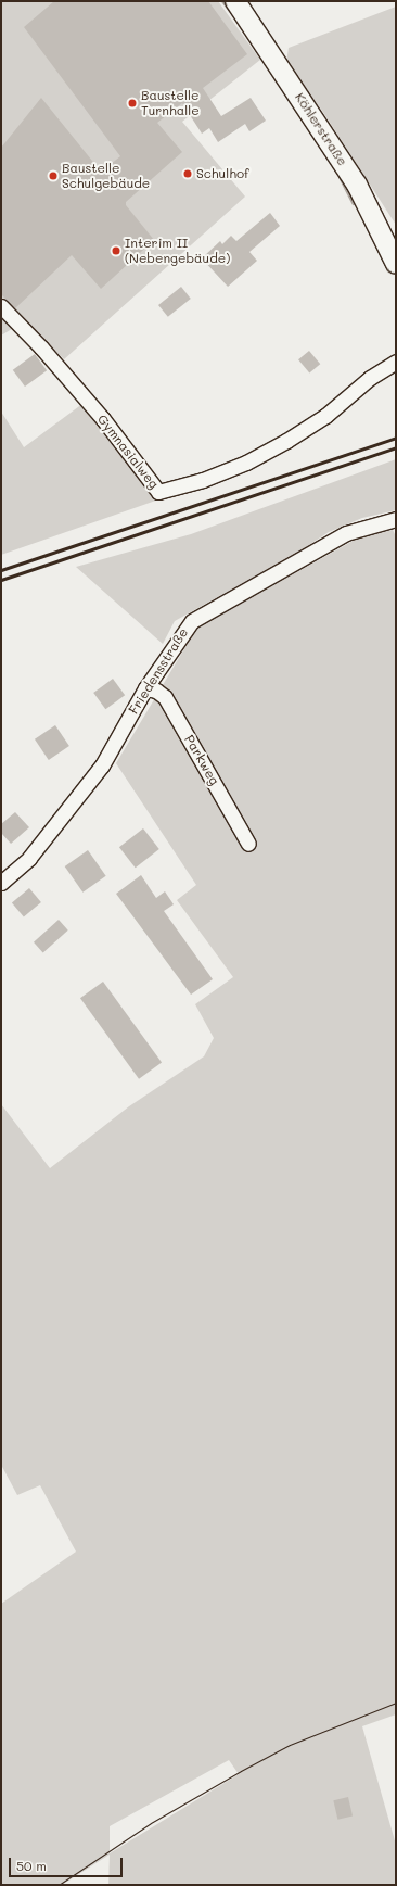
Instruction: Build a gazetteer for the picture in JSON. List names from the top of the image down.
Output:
{
  "streets": {
    "street": [
      "Köhlerstraße",
      "Gymnasialweg",
      "Friedensstraße",
      "Parkweg"
    ]
  },
  "crossings": [
    ["Friedensstraße", "Parkweg"]
  ],
  "places": [
    "Baustelle Turnhalle",
    "Schulhof",
    "Baustelle Schulgebäude",
    "Interim II (Nebengebäude)"
  ],
  "scale_bar": "50 m"
}
